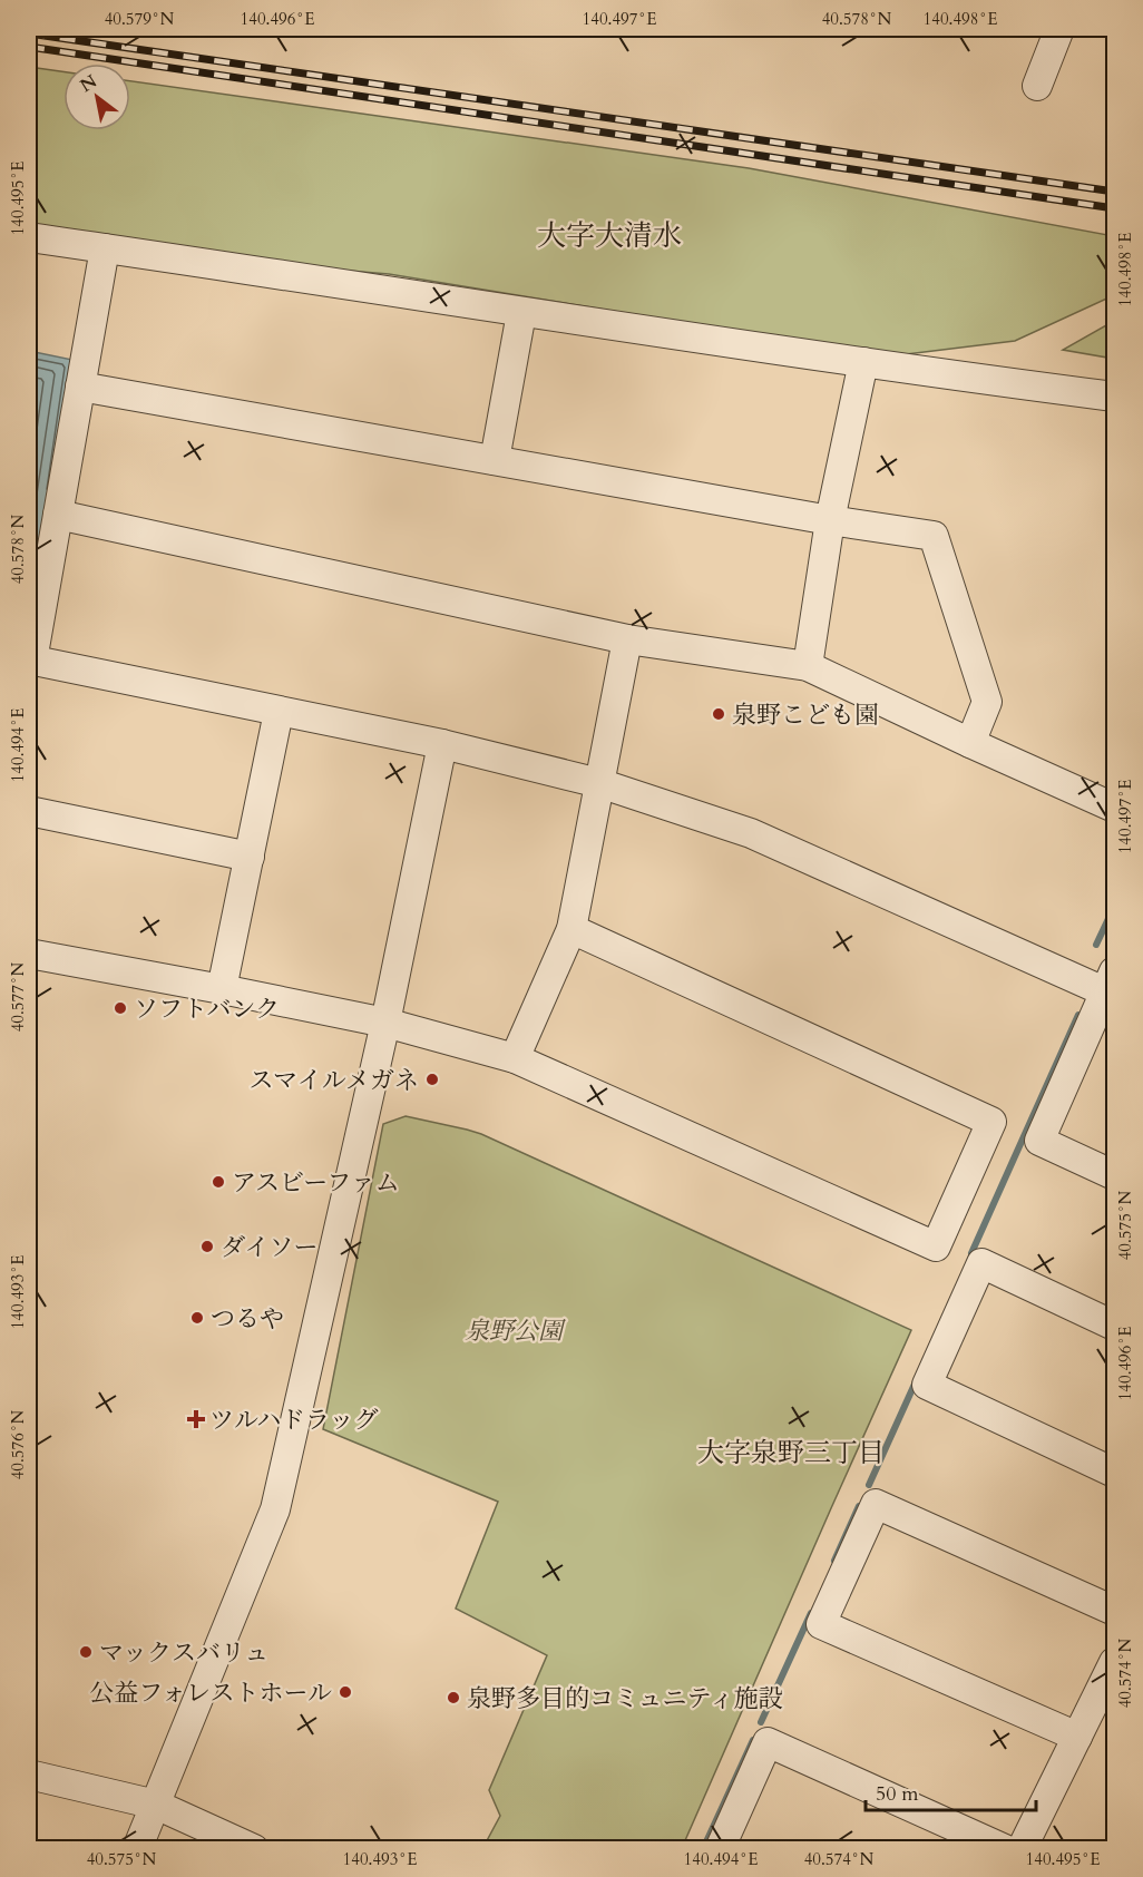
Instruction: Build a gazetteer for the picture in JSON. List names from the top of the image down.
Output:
{
  "districts": ["大字大清水", "大字泉野三丁目"],
  "parks": ["泉野公園"],
  "places": {
    "other": [
      "泉野こども園",
      "ソフトバンク",
      "スマイルメガネ",
      "アスビーファム",
      "ダイソー",
      "つるや",
      "マックスバリュ",
      "公益フォレストホール",
      "泉野多目的コミュニティ施設"
    ],
    "health": ["ツルハドラッグ"]
  },
  "scale_bar": "50 m",
  "north": "top left",
  "coordinates": [
    "40.579°N",
    "140.496°E",
    "140.497°E",
    "40.578°N",
    "140.498°E",
    "140.495°E",
    "140.494°E",
    "40.577°N",
    "40.575°N",
    "140.493°E",
    "40.576°N",
    "40.574°N"
  ]
}
